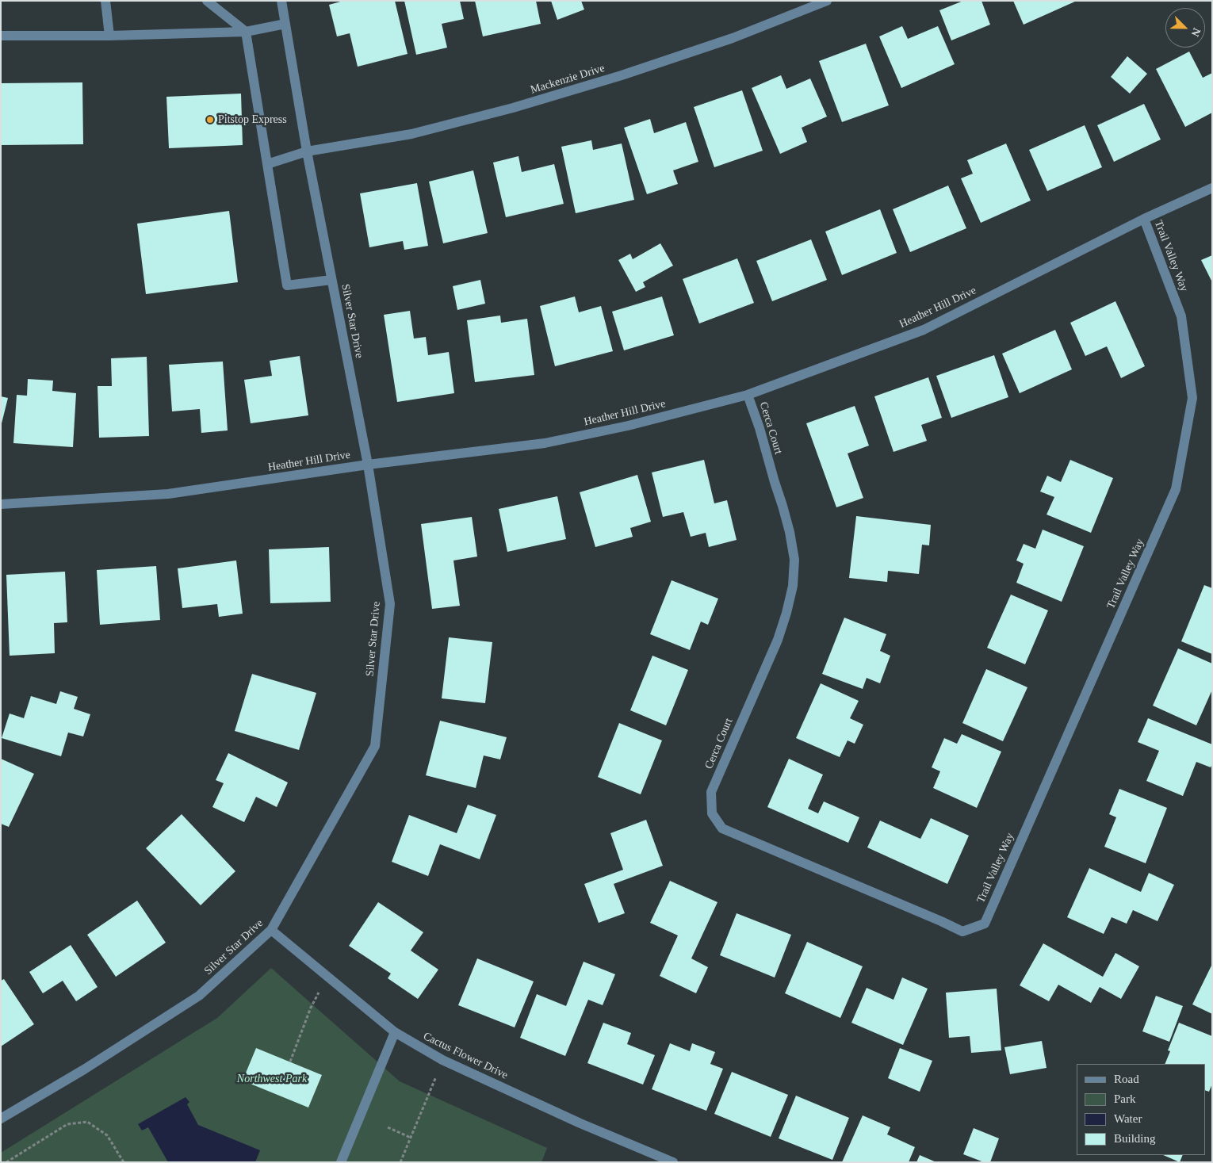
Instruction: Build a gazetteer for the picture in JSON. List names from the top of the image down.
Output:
{
  "streets": {
    "street": [
      "Mackenzie Drive",
      "Trail Valley Way",
      "Heather Hill Drive",
      "Silver Star Drive",
      "Cerca Court",
      "Cactus Flower Drive"
    ]
  },
  "crossings": [
    ["Mackenzie Drive", "Silver Star Drive"],
    ["Trail Valley Way", "Heather Hill Drive"],
    ["Trail Valley Way", "Cerca Court"],
    ["Heather Hill Drive", "Silver Star Drive"],
    ["Heather Hill Drive", "Cerca Court"],
    ["Silver Star Drive", "Cactus Flower Drive"]
  ],
  "parks": ["Northwest Park"],
  "places": ["Pitstop Express"],
  "legend": [
    "Road",
    "Park",
    "Water",
    "Building"
  ],
  "north": "bottom right"
}
